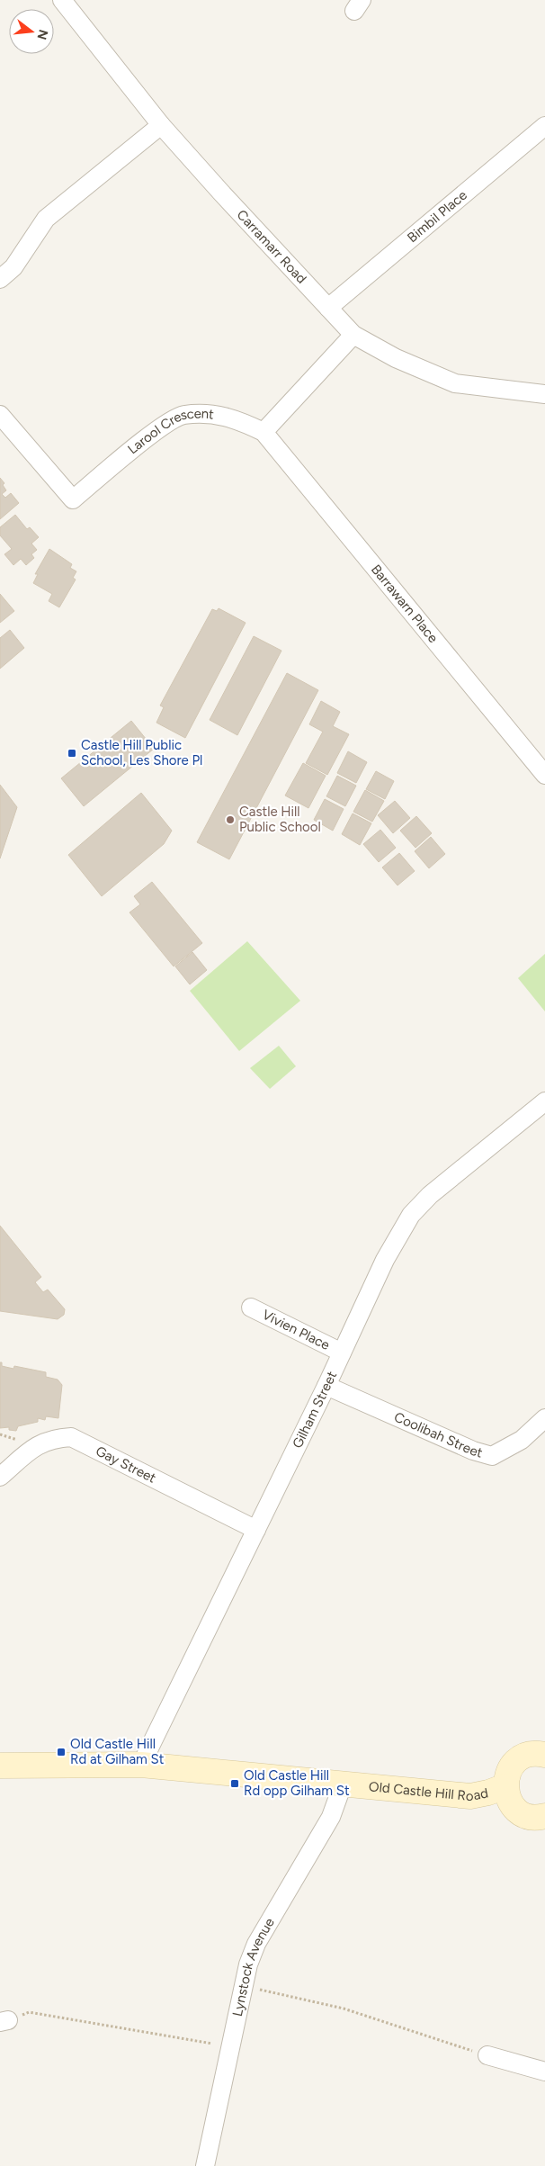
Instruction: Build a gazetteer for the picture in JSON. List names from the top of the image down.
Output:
{
  "streets": {
    "street": [
      "Bimbil Place",
      "Carramarr Road",
      "Larool Crescent",
      "Barrawarn Place",
      "Vivien Place",
      "Gilham Street",
      "Coolibah Street",
      "Gay Street",
      "Old Castle Hill Road",
      "Lynstock Avenue"
    ]
  },
  "crossings": [
    ["Bimbil Place", "Carramarr Road"],
    ["Larool Crescent", "Barrawarn Place"],
    ["Vivien Place", "Gilham Street"],
    ["Gilham Street", "Coolibah Street"],
    ["Gilham Street", "Gay Street"],
    ["Gilham Street", "Old Castle Hill Road"],
    ["Old Castle Hill Road", "Lynstock Avenue"]
  ],
  "places": {
    "transit": ["Castle Hill Public School, Les Shore Pl", "Old Castle Hill Rd at Gilham St", "Old Castle Hill Rd opp Gilham St"],
    "other": ["Castle Hill Public School"]
  },
  "north": "right"
}
